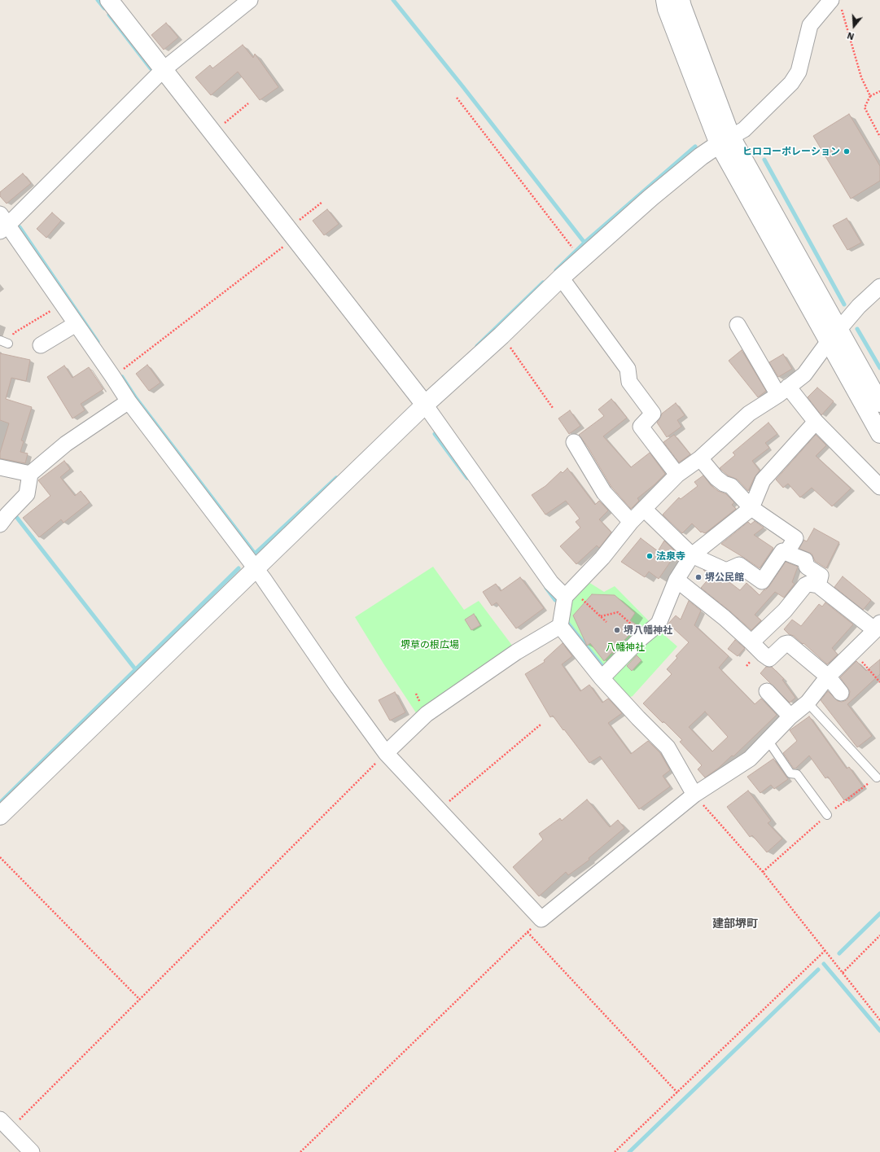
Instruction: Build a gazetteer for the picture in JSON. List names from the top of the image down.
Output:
{
  "districts": ["建部堺町"],
  "parks": ["堺草の根広場", "八幡神社"],
  "places": [
    "ヒロコーポレーション",
    "法泉寺",
    "堺公民館",
    "堺八幡神社"
  ],
  "north": "bottom"
}
